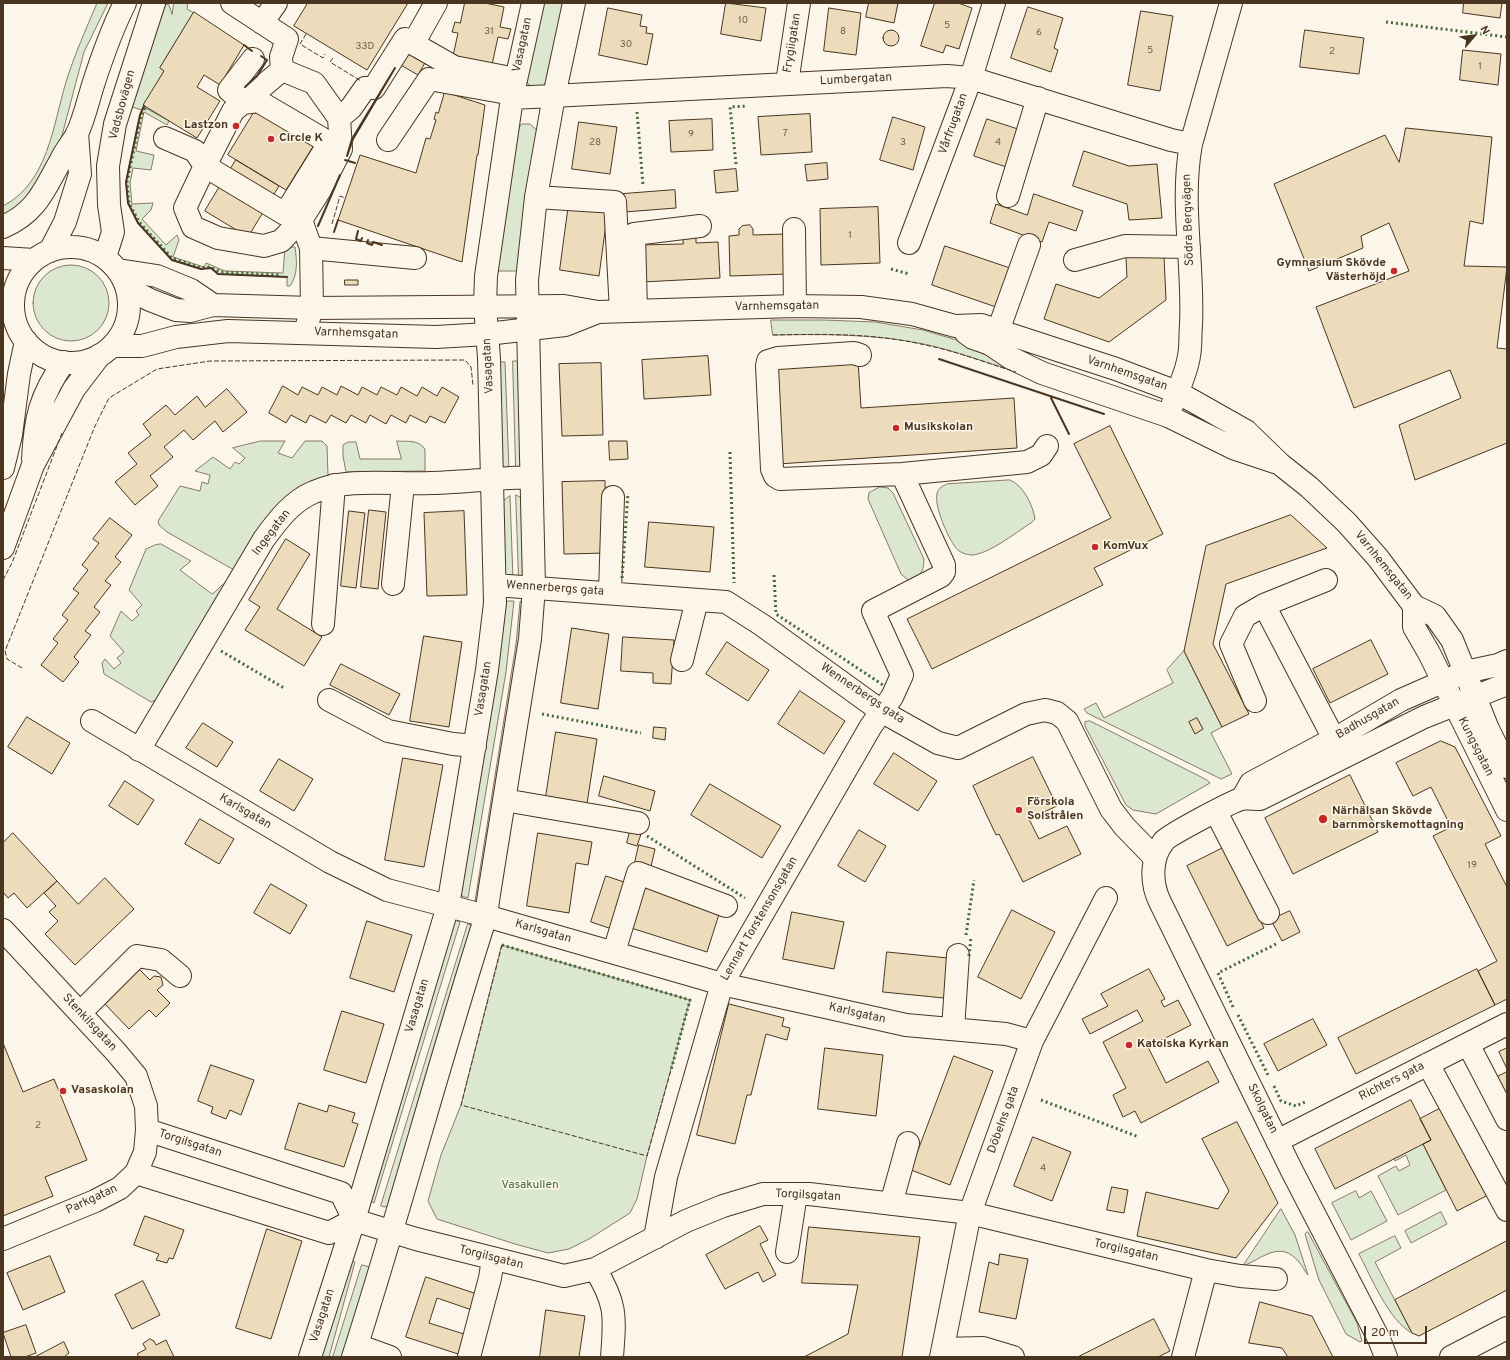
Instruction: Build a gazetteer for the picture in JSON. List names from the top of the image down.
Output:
{
  "streets": {
    "street": [
      "Frygiigatan",
      "Vasagatan",
      "Lumbergatan",
      "Vadsbovägen",
      "Vårfrugatan",
      "Södra Bergvägen",
      "Varnhemsgatan",
      "Ingegatan",
      "Wennerbergs gata",
      "Badhusgatan",
      "Kungsgatan",
      "Karlsgatan",
      "Lennart Torstensonsgatan",
      "Stenkilsgatan",
      "Richters gata",
      "Skolgatan",
      "Döbelns gata",
      "Torgilsgatan",
      "Parkgatan"
    ]
  },
  "crossings": [
    ["Frygiigatan", "Lumbergatan"],
    ["Vasagatan", "Lumbergatan"],
    ["Vasagatan", "Varnhemsgatan"],
    ["Vasagatan", "Ingegatan"],
    ["Vasagatan", "Wennerbergs gata"],
    ["Vasagatan", "Karlsgatan"],
    ["Vasagatan", "Torgilsgatan"],
    ["Lumbergatan", "Vårfrugatan"],
    ["Lumbergatan", "Södra Bergvägen"],
    ["Vadsbovägen", "Varnhemsgatan"],
    ["Södra Bergvägen", "Varnhemsgatan"],
    ["Varnhemsgatan", "Badhusgatan"],
    ["Varnhemsgatan", "Kungsgatan"],
    ["Ingegatan", "Karlsgatan"],
    ["Wennerbergs gata", "Badhusgatan"],
    ["Wennerbergs gata", "Lennart Torstensonsgatan"],
    ["Wennerbergs gata", "Skolgatan"],
    ["Badhusgatan", "Kungsgatan"],
    ["Badhusgatan", "Skolgatan"],
    ["Karlsgatan", "Lennart Torstensonsgatan"],
    ["Karlsgatan", "Döbelns gata"],
    ["Lennart Torstensonsgatan", "Torgilsgatan"],
    ["Stenkilsgatan", "Torgilsgatan"],
    ["Stenkilsgatan", "Parkgatan"],
    ["Richters gata", "Skolgatan"],
    ["Döbelns gata", "Torgilsgatan"],
    ["Torgilsgatan", "Parkgatan"]
  ],
  "parks": ["Vasakullen"],
  "places": [
    "Lastzon",
    "Circle K",
    "Gymnasium Skövde Västerhöjd",
    "Musikskolan",
    "KomVux",
    "Förskola Solstrålen",
    "Närhälsan Skövde barnmorskemottagning",
    "Katolska Kyrkan",
    "Vasaskolan"
  ],
  "house_numbers": [
    "10",
    "5",
    "31",
    "8",
    "6",
    "30",
    "33D",
    "5",
    "2",
    "1",
    "7",
    "9",
    "28",
    "3",
    "4",
    "1",
    "19",
    "2",
    "4"
  ],
  "scale_bar": "20 m",
  "north": "top right"
}
